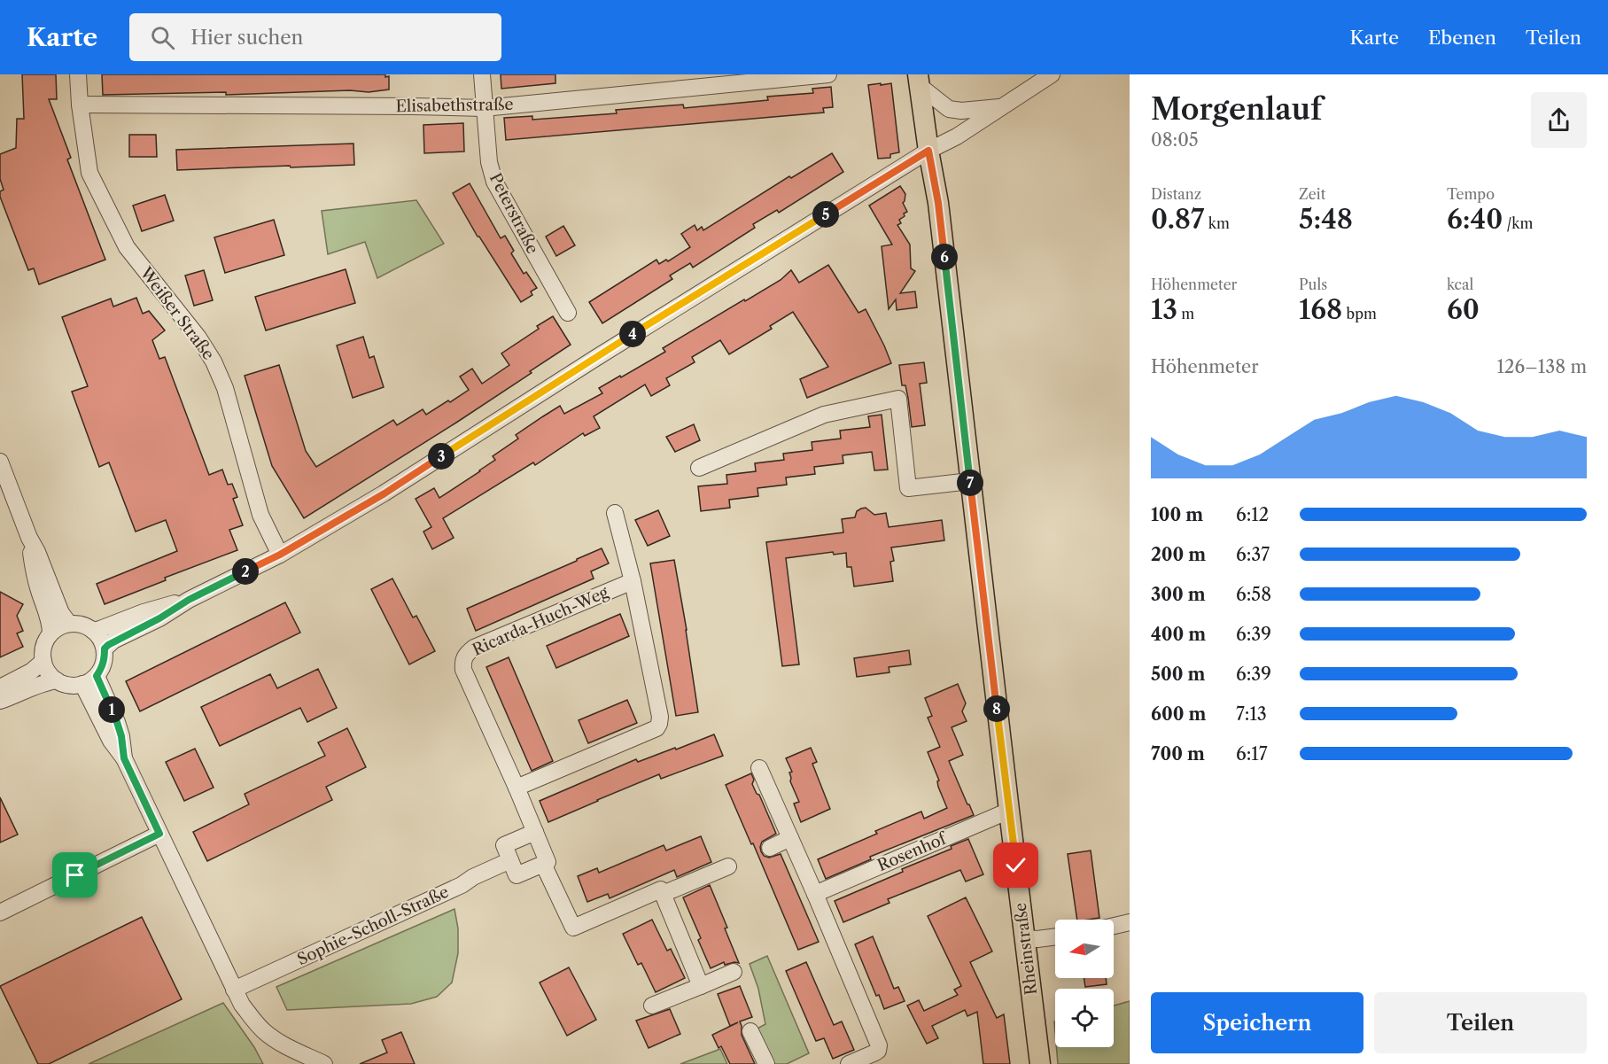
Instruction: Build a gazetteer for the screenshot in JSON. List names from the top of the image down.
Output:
{
  "streets": {
    "main road": ["Rheinstraße"],
    "street": [
      "Elisabethstraße",
      "Peterstraße",
      "Weißer Straße",
      "Ricarda-Huch-Weg",
      "Rosenhof",
      "Sophie-Scholl-Straße"
    ]
  },
  "crossings": [
    ["Elisabethstraße", "Peterstraße"],
    ["Elisabethstraße", "Weißer Straße"],
    ["Rosenhof", "Rheinstraße"]
  ],
  "north": "left",
  "page": {
    "header": "Karte",
    "search": "Hier suchen",
    "nav": ["Karte", "Ebenen", "Teilen"],
    "heading": ["Morgenlauf", "08:05"],
    "stats": [
      ["Distanz", "0.87 km"],
      ["Zeit", "5:48"],
      ["Tempo", "6:40 /km"],
      ["Höhenmeter", "13 m"],
      ["Puls", "168 bpm"],
      ["kcal", "60"]
    ],
    "pins": [
      "5",
      "6",
      "4",
      "3",
      "7",
      "2",
      "8",
      "1"
    ],
    "chart": ["Höhenmeter", "126–138 m"],
    "list": [
      {
        "name": "100 m",
        "note": "6:12"
      },
      {
        "name": "200 m",
        "note": "6:37"
      },
      {
        "name": "300 m",
        "note": "6:58"
      },
      {
        "name": "400 m",
        "note": "6:39"
      },
      {
        "name": "500 m",
        "note": "6:39"
      },
      {
        "name": "600 m",
        "note": "7:13"
      },
      {
        "name": "700 m",
        "note": "6:17"
      }
    ],
    "buttons": ["Speichern", "Teilen"]
  }
}
